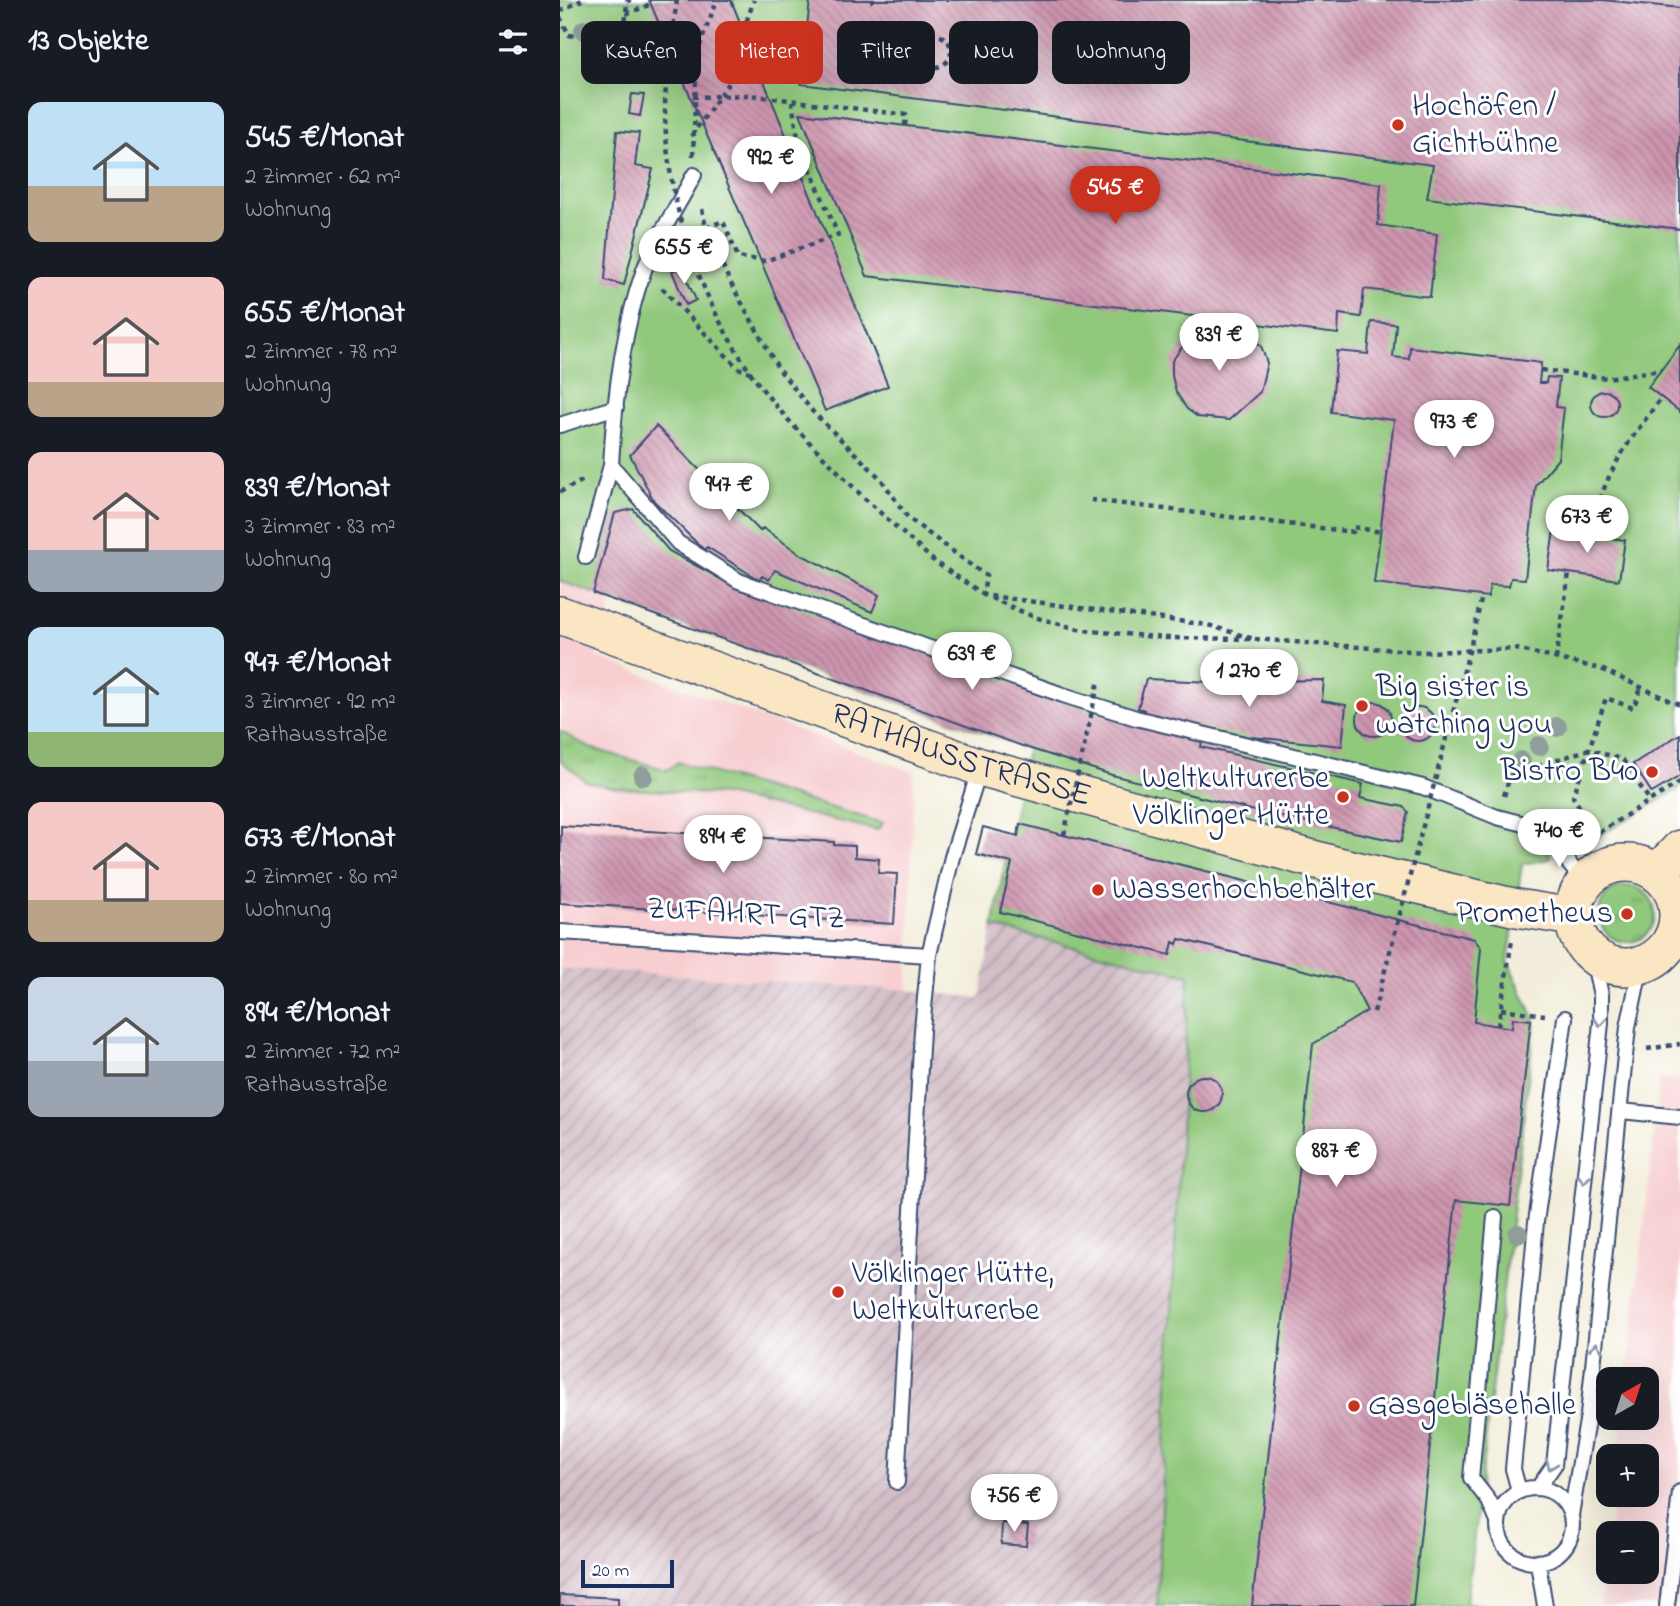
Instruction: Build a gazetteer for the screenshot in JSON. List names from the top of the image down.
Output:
{
  "streets": {
    "main road": ["RATHAUSSTRASSE"],
    "lane": ["ZUFAHRT GTZ"]
  },
  "places": [
    "Hochöfen / Gichtbühne",
    "Big sister is watching you",
    "Bistro B40",
    "Weltkulturerbe Völklinger Hütte",
    "Wasserhochbehälter",
    "Prometheus",
    "Völklinger Hütte, Weltkulturerbe",
    "Gasgebläsehalle"
  ],
  "scale_bar": "20 m",
  "north": "top right",
  "page": {
    "heading": "13 Objekte",
    "chip": [
      "Kaufen",
      "Mieten",
      "Filter",
      "Neu",
      "Wohnung"
    ],
    "list": [
      {
        "name": "545 €/Monat",
        "note": "2 Zimmer · 62 m² · Wohnung"
      },
      {
        "name": "655 €/Monat",
        "note": "2 Zimmer · 78 m² · Wohnung"
      },
      {
        "name": "839 €/Monat",
        "note": "3 Zimmer · 83 m² · Wohnung"
      },
      {
        "name": "947 €/Monat",
        "note": "3 Zimmer · 92 m² · Rathausstraße"
      },
      {
        "name": "673 €/Monat",
        "note": "2 Zimmer · 80 m² · Wohnung"
      },
      {
        "name": "894 €/Monat",
        "note": "2 Zimmer · 72 m² · Rathausstraße"
      }
    ],
    "price": [
      "992 €",
      "545 €",
      "655 €",
      "839 €",
      "973 €",
      "947 €",
      "673 €",
      "639 €",
      "1 270 €",
      "740 €",
      "894 €",
      "887 €",
      "756 €"
    ],
    "map_buttons": ["+", "−"],
    "scale": "20 m"
  }
}
